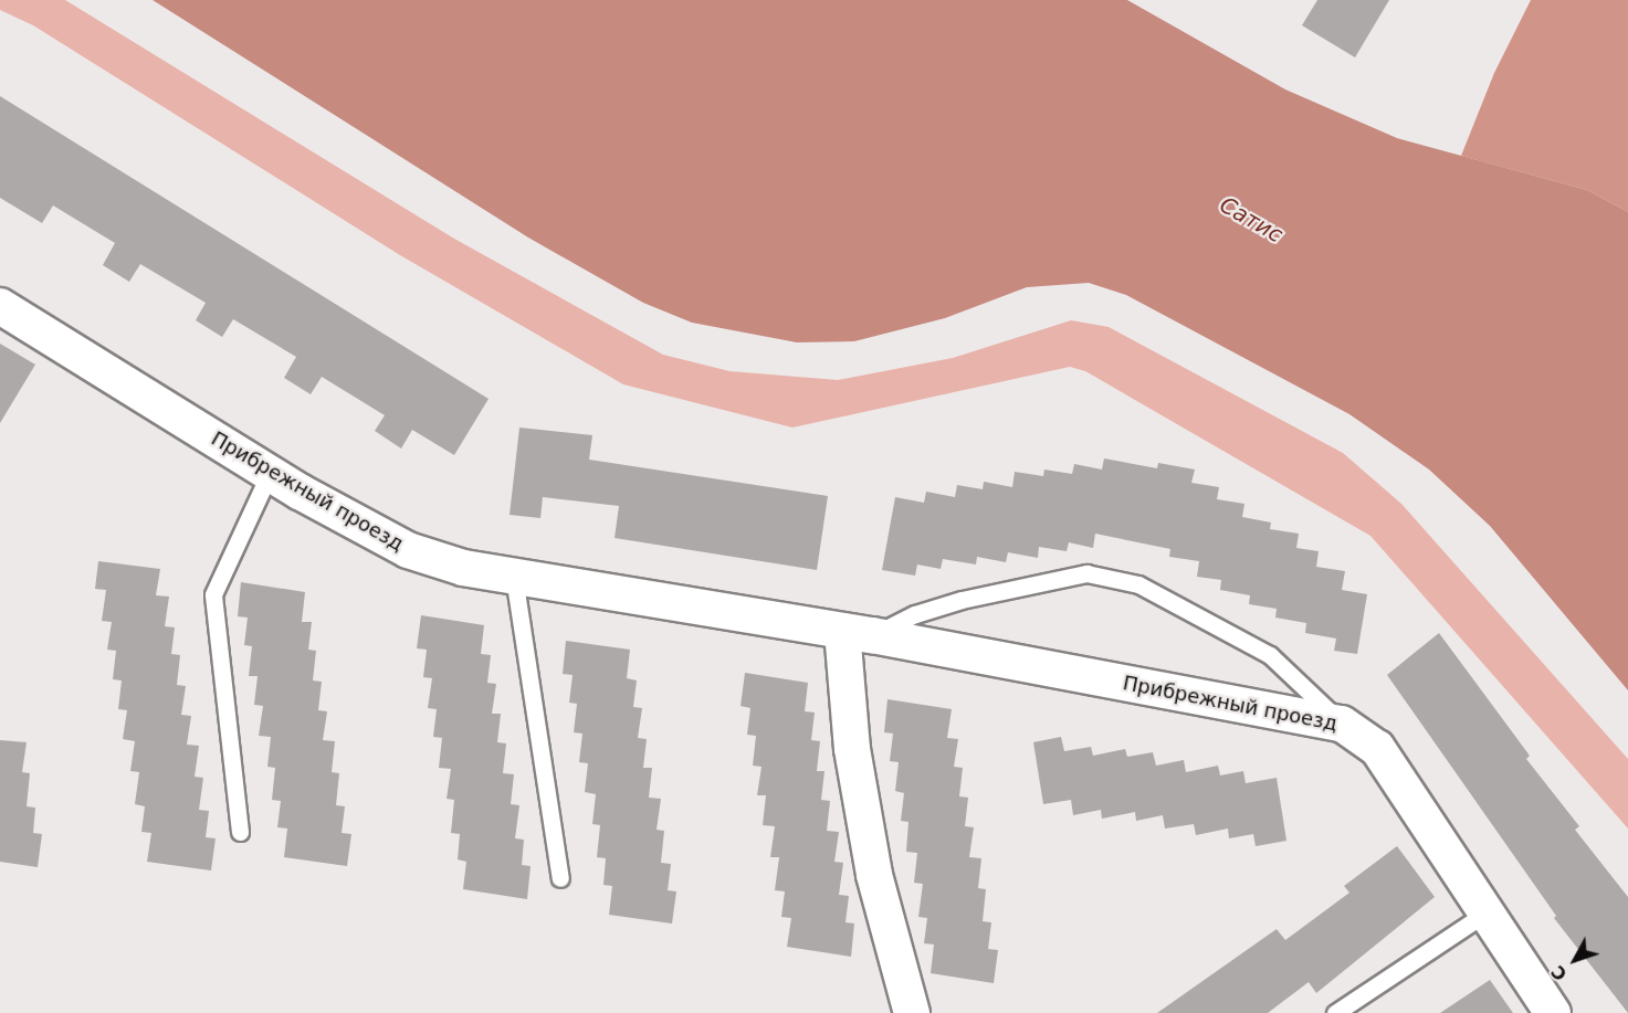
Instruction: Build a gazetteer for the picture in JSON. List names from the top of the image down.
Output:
{
  "streets": {
    "street": ["Прибрежный проезд"]
  },
  "water": ["Сатис"],
  "north": "bottom left"
}
